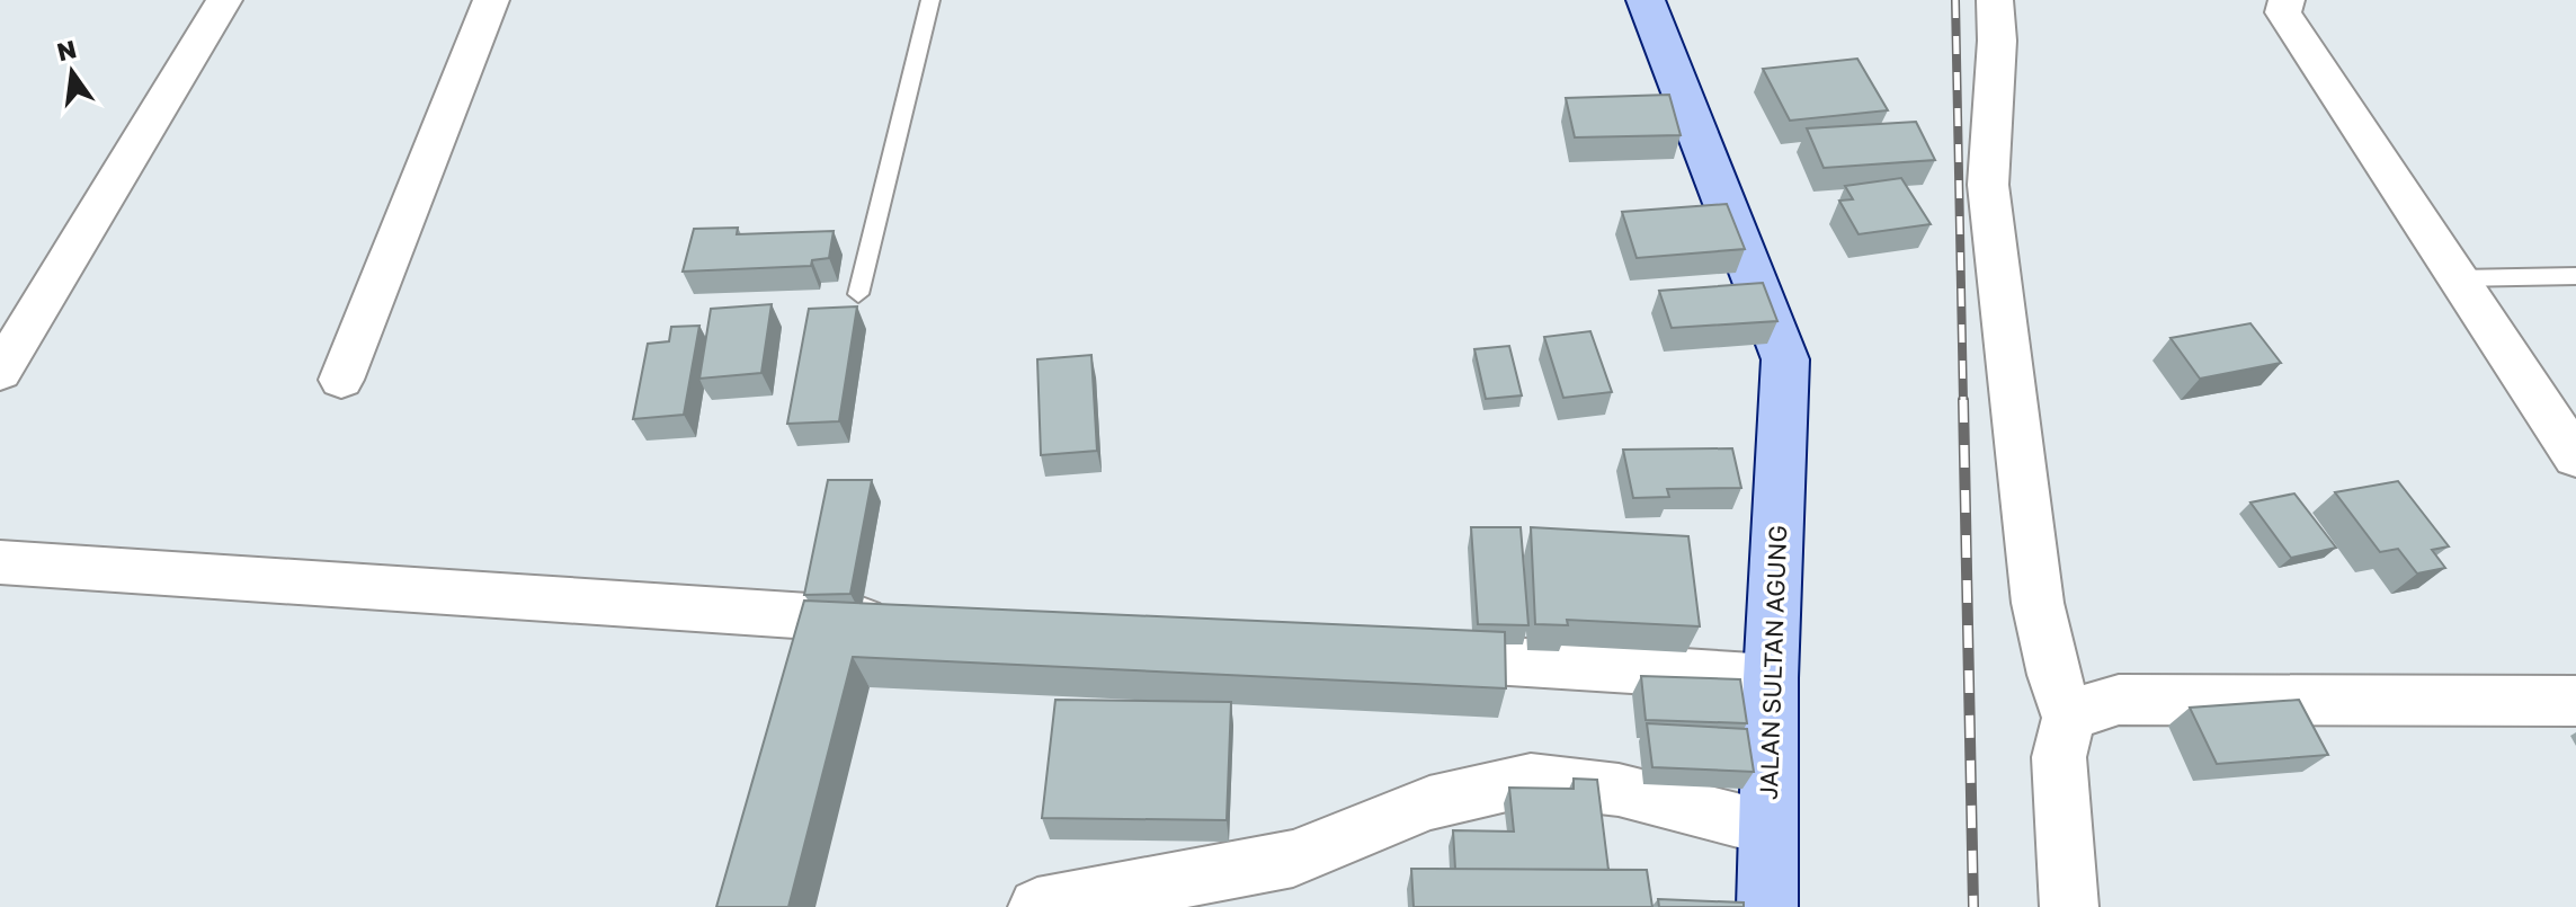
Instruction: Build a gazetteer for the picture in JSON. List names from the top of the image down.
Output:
{
  "streets": {
    "street": ["JALAN SULTAN AGUNG"]
  },
  "north": "top"
}
